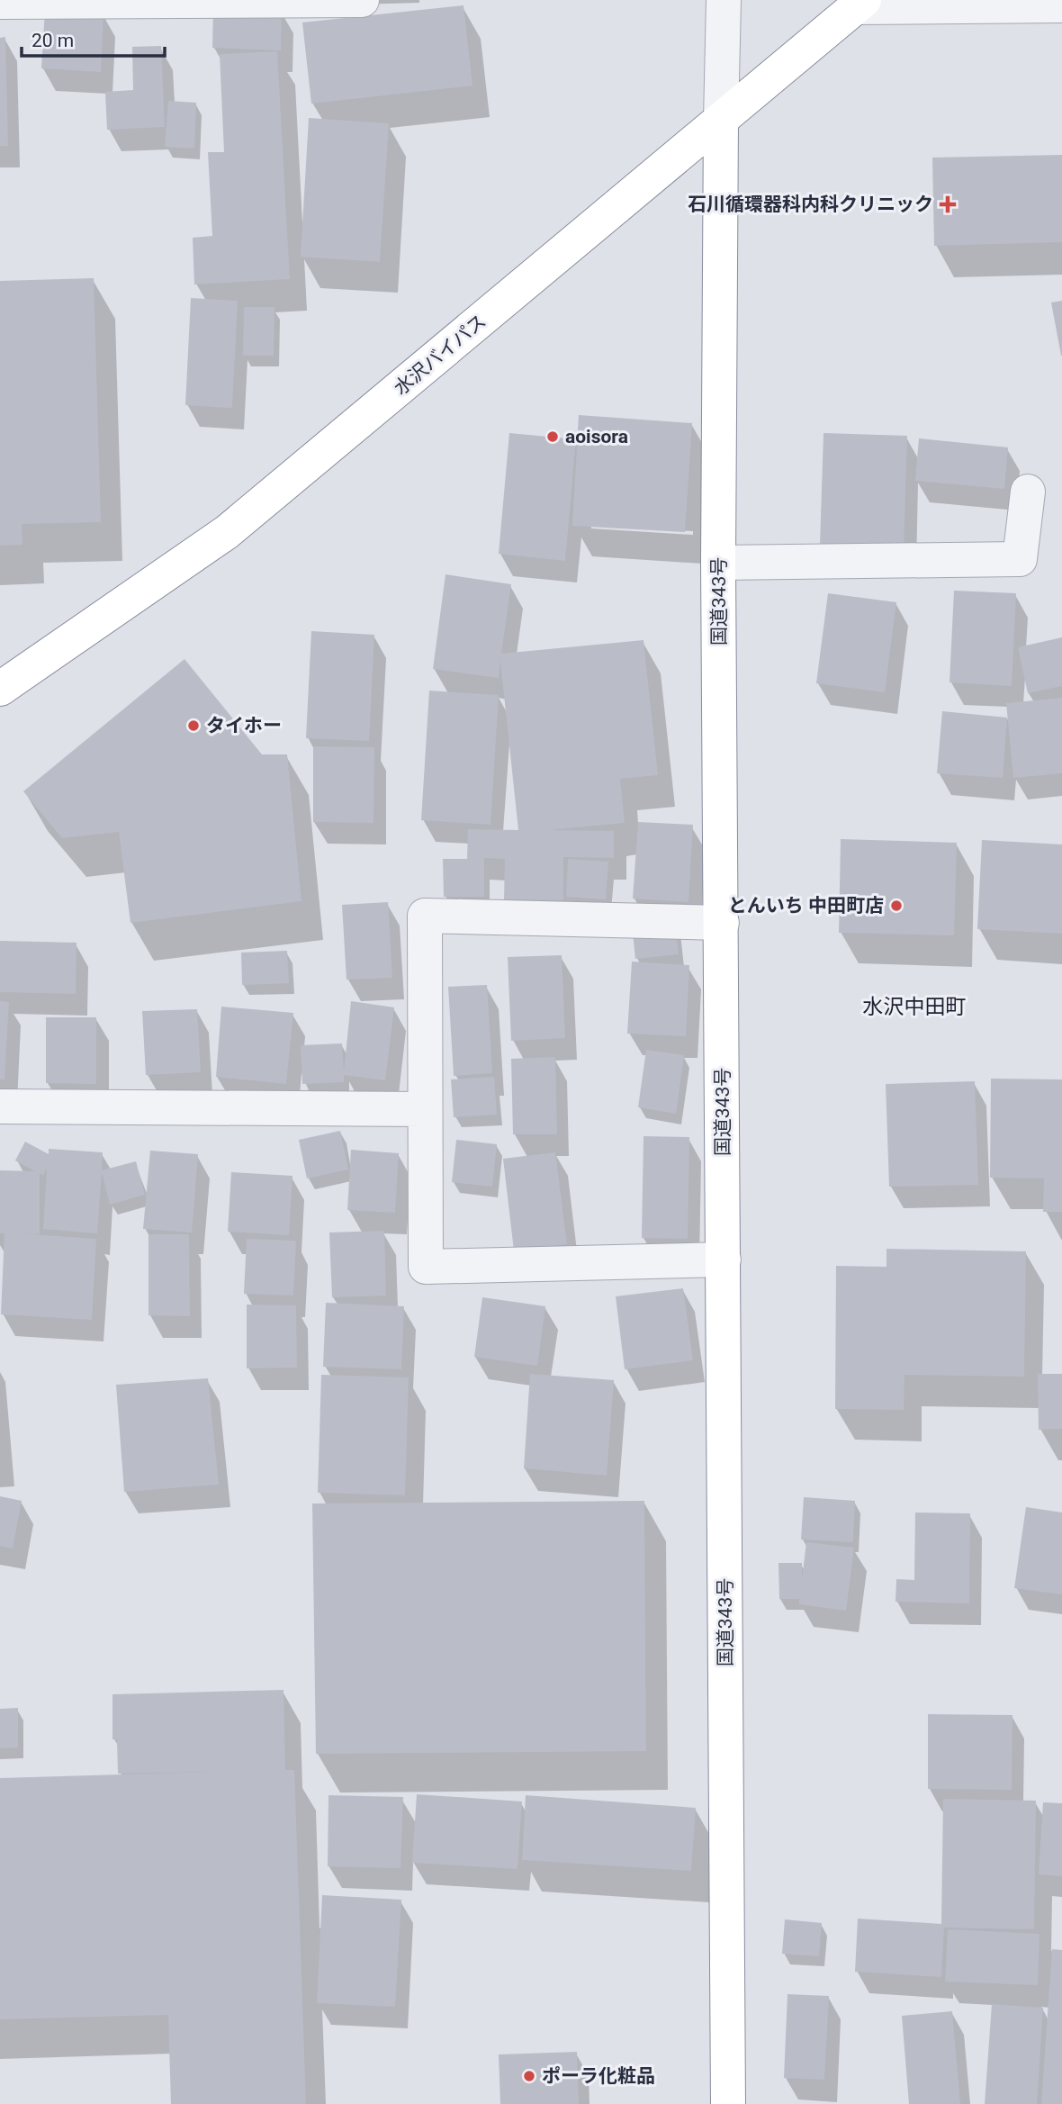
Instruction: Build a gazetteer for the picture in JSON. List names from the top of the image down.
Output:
{
  "streets": {
    "highway": ["水沢バイパス", "国道343号"]
  },
  "crossings": [
    ["水沢バイパス", "国道343号"]
  ],
  "districts": ["水沢中田町"],
  "places": {
    "health": ["石川循環器科内科クリニック"],
    "other": [
      "aoisora",
      "タイホー",
      "とんいち 中田町店",
      "ポーラ化粧品"
    ]
  },
  "scale_bar": "20 m"
}
